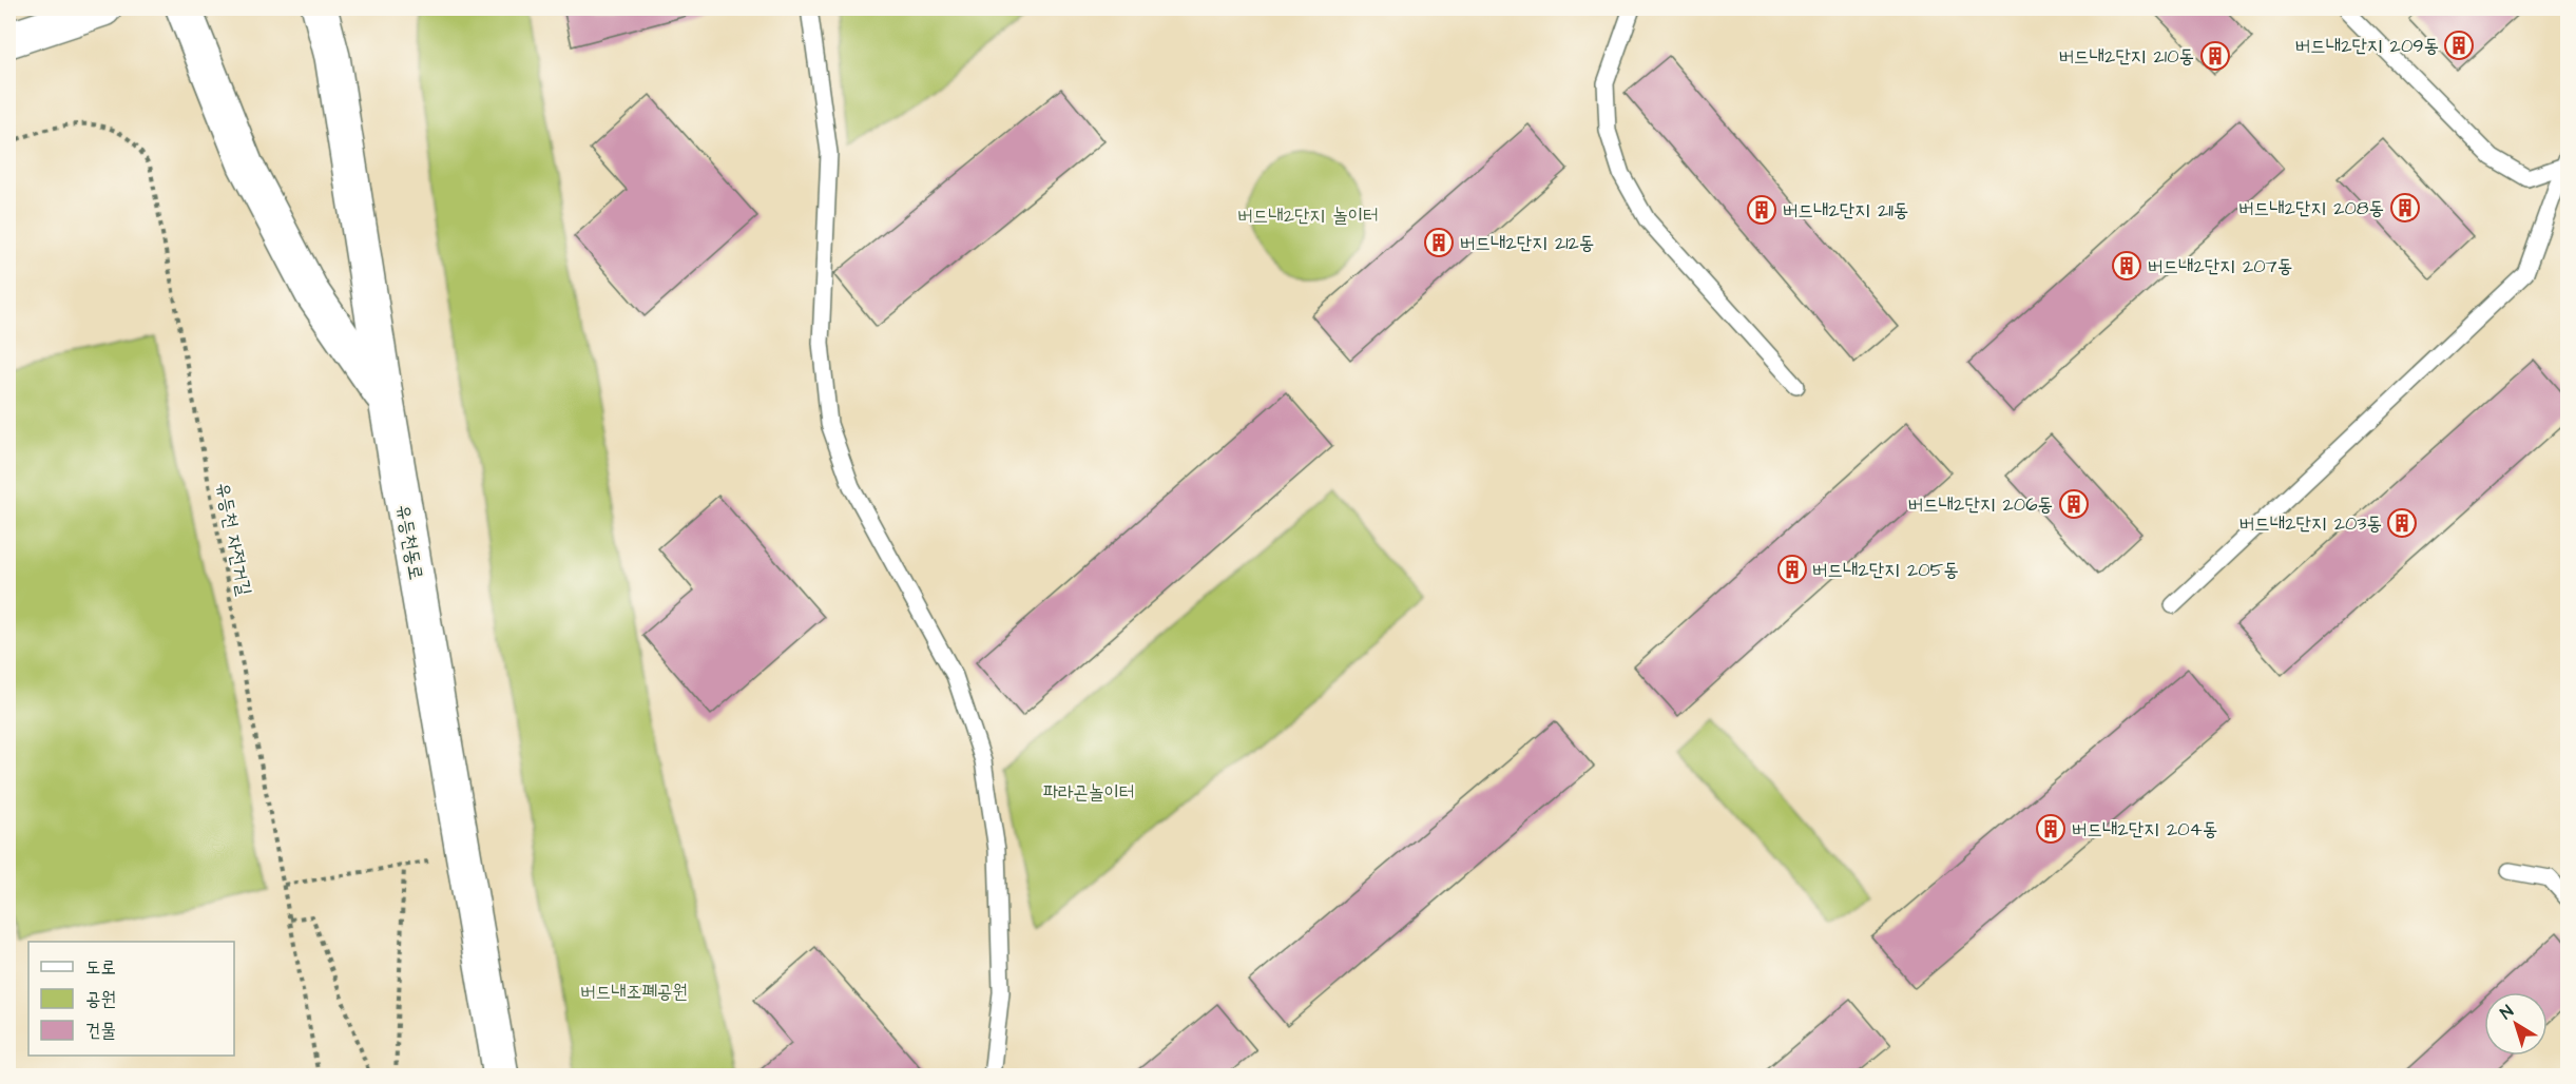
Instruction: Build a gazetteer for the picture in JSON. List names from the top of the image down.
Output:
{
  "streets": {
    "main road": ["유등천동로"],
    "path": ["유등천 자전거길"]
  },
  "parks": ["버드내2단지 놀이터", "파라곤놀이터", "버드내조폐공원"],
  "places": {
    "building": [
      "버드내2단지 209동",
      "버드내2단지 210동",
      "버드내2단지 208동",
      "버드내2단지 211동",
      "버드내2단지 212동",
      "버드내2단지 207동",
      "버드내2단지 206동",
      "버드내2단지 203동",
      "버드내2단지 205동",
      "버드내2단지 204동"
    ]
  },
  "legend": ["도로", "공원", "건물"],
  "north": "top left"
}
